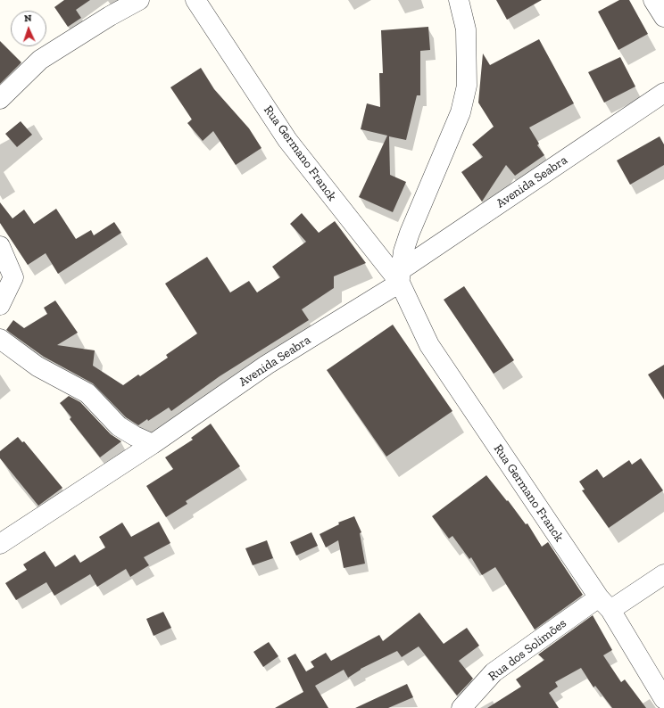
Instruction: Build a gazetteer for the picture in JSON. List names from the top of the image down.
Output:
{
  "streets": {
    "street": ["Rua Germano Franck", "Avenida Seabra", "Rua dos Solimões"]
  },
  "crossings": [
    ["Rua Germano Franck", "Avenida Seabra"],
    ["Rua Germano Franck", "Rua dos Solimões"]
  ],
  "north": "top"
}
